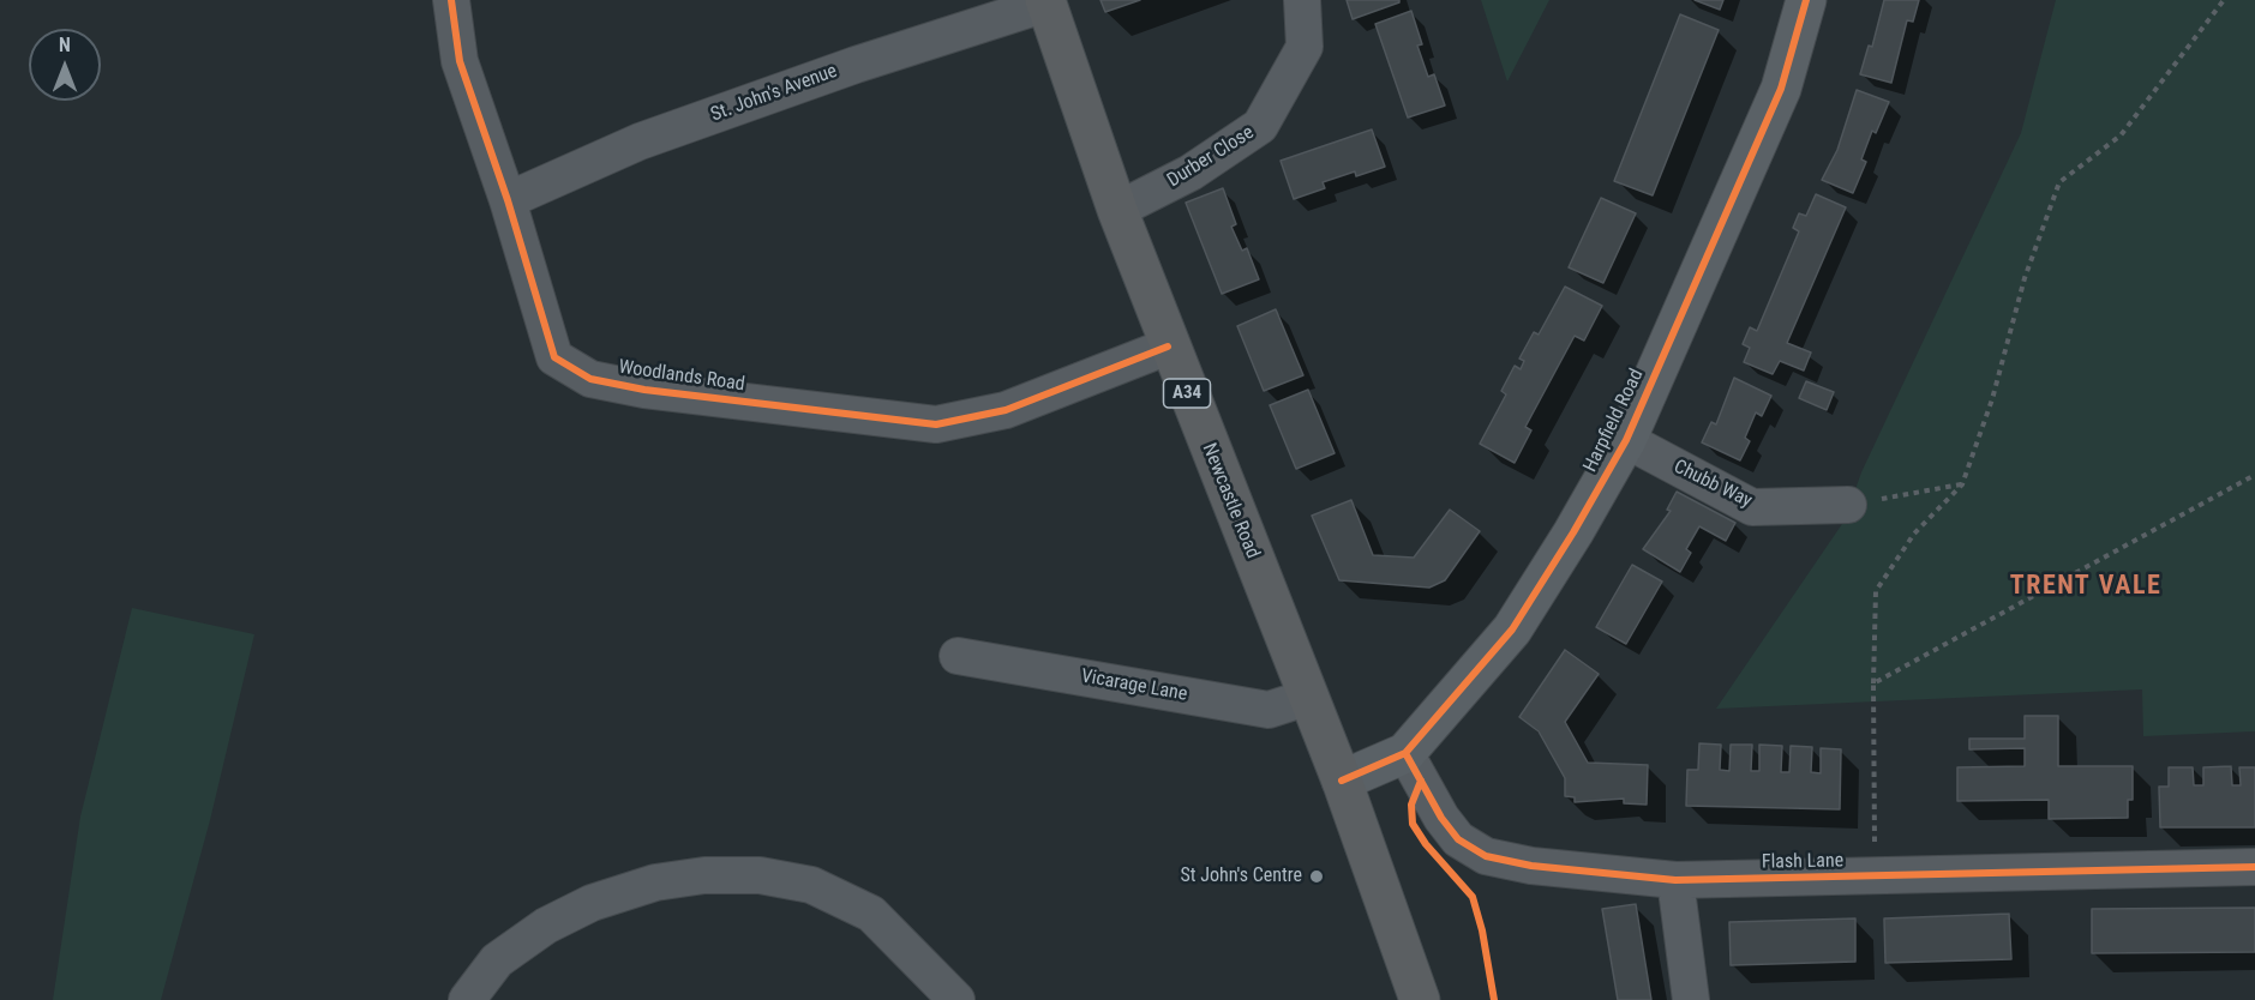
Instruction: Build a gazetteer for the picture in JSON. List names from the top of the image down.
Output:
{
  "streets": {
    "highway": ["A34", "Newcastle Road"],
    "street": [
      "St. John's Avenue",
      "Durber Close",
      "Woodlands Road",
      "Harpfield Road",
      "Chubb Way",
      "Vicarage Lane",
      "Flash Lane"
    ]
  },
  "crossings": [
    ["St. John's Avenue", "Woodlands Road"],
    ["St. John's Avenue", "Newcastle Road"],
    ["Durber Close", "Newcastle Road"],
    ["Woodlands Road", "Newcastle Road"],
    ["Harpfield Road", "Chubb Way"],
    ["Harpfield Road", "Newcastle Road"],
    ["Harpfield Road", "Flash Lane"],
    ["Newcastle Road", "Vicarage Lane"]
  ],
  "districts": ["TRENT VALE"],
  "places": ["St John's Centre"],
  "north": "top"
}
